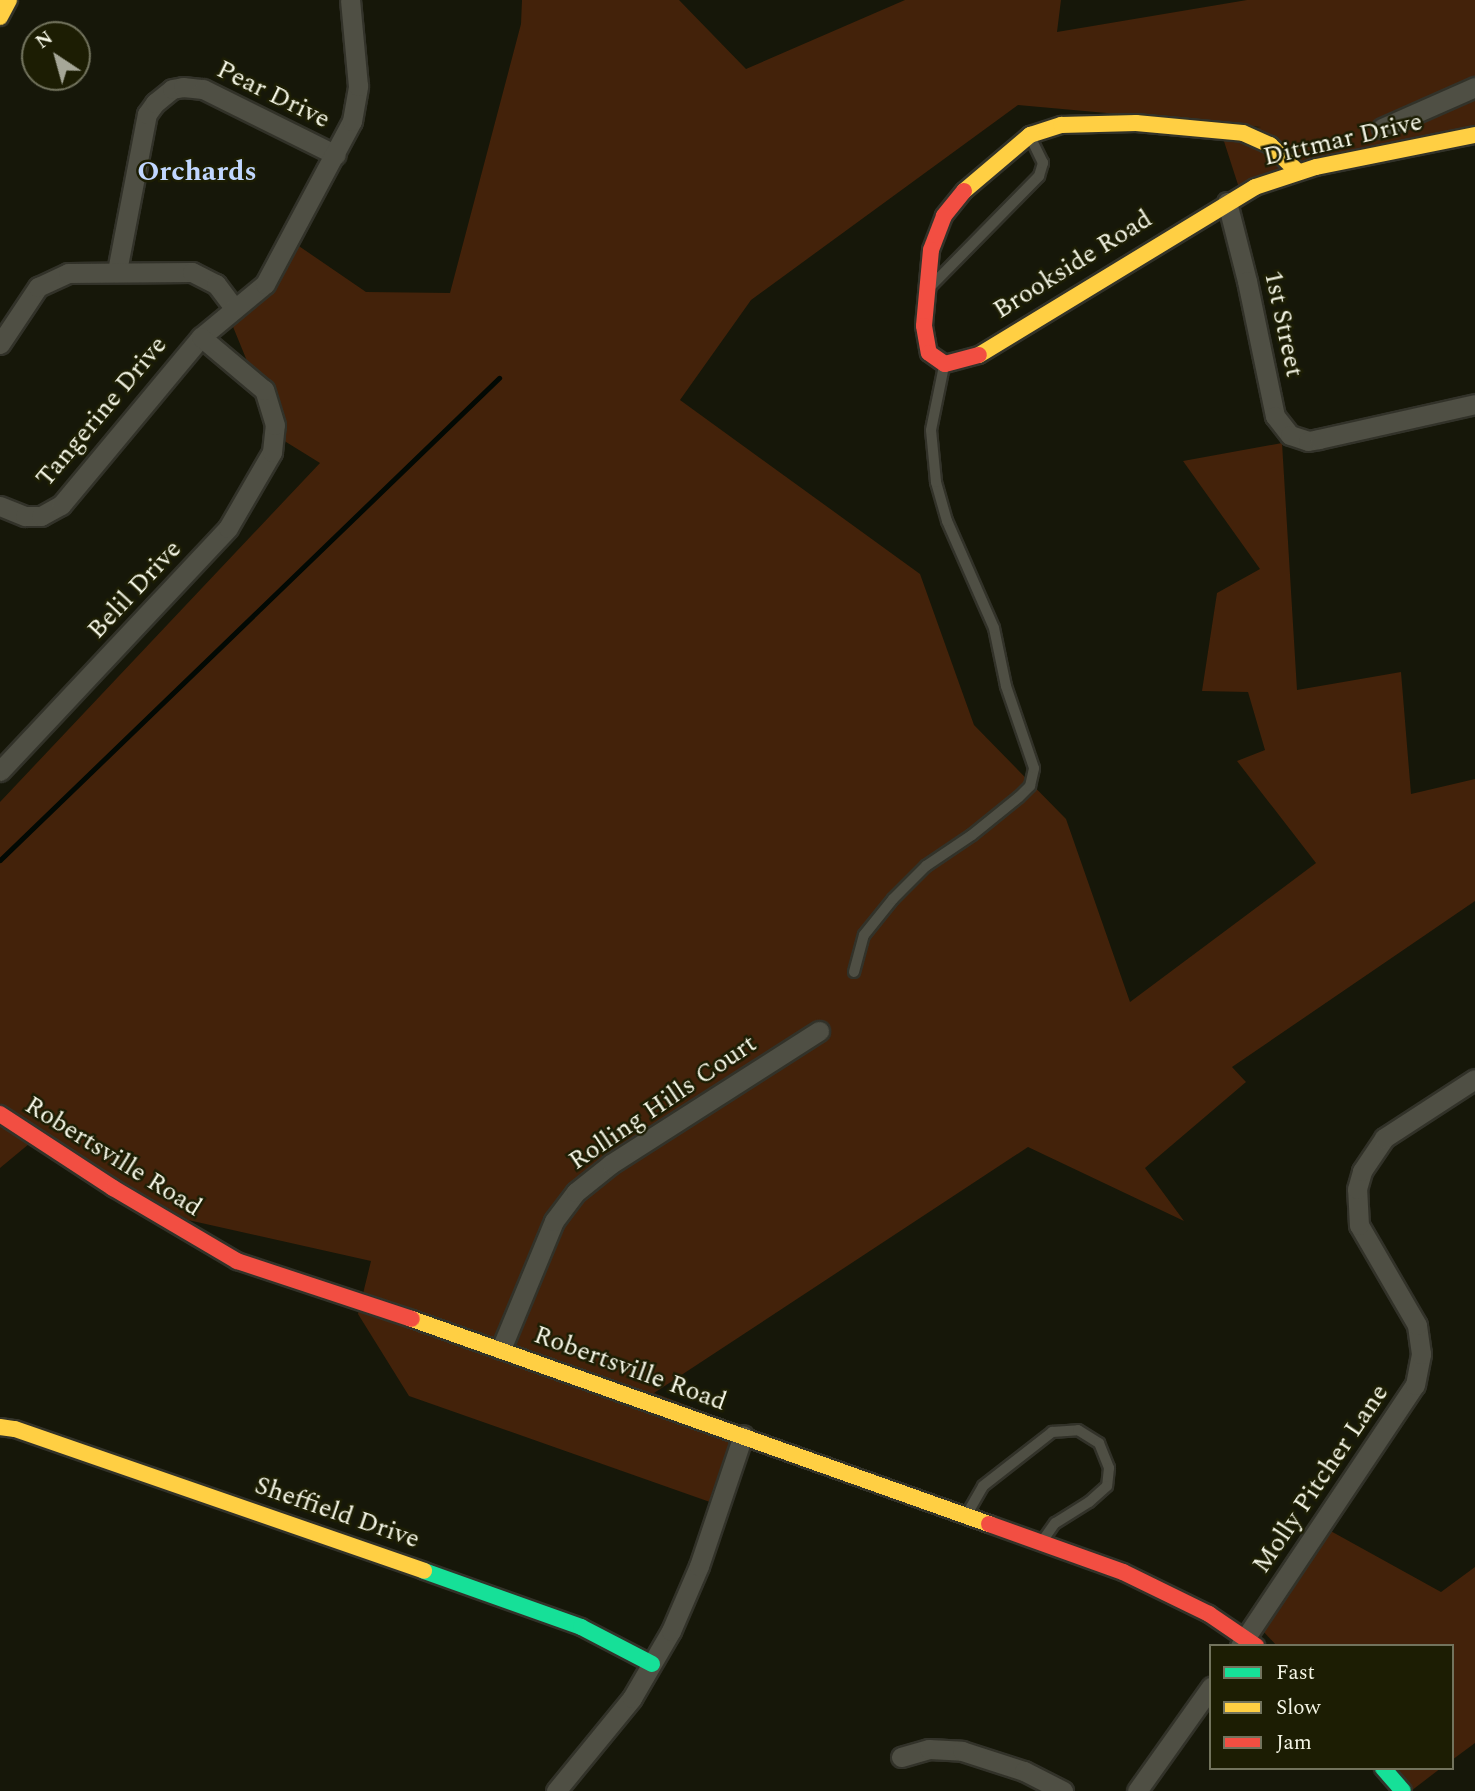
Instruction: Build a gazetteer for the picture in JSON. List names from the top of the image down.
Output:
{
  "streets": {
    "street": [
      "Pear Drive",
      "Dittmar Drive",
      "Brookside Road",
      "1st Street",
      "Tangerine Drive",
      "Belil Drive",
      "Rolling Hills Court",
      "Robertsville Road",
      "Molly Pitcher Lane",
      "Sheffield Drive"
    ]
  },
  "crossings": [
    ["Dittmar Drive", "Brookside Road"],
    ["Dittmar Drive", "1st Street"],
    ["Brookside Road", "1st Street"],
    ["Tangerine Drive", "Belil Drive"],
    ["Rolling Hills Court", "Robertsville Road"],
    ["Robertsville Road", "Molly Pitcher Lane"]
  ],
  "districts": ["Orchards"],
  "legend": ["Fast", "Slow", "Jam"],
  "north": "top left"
}
